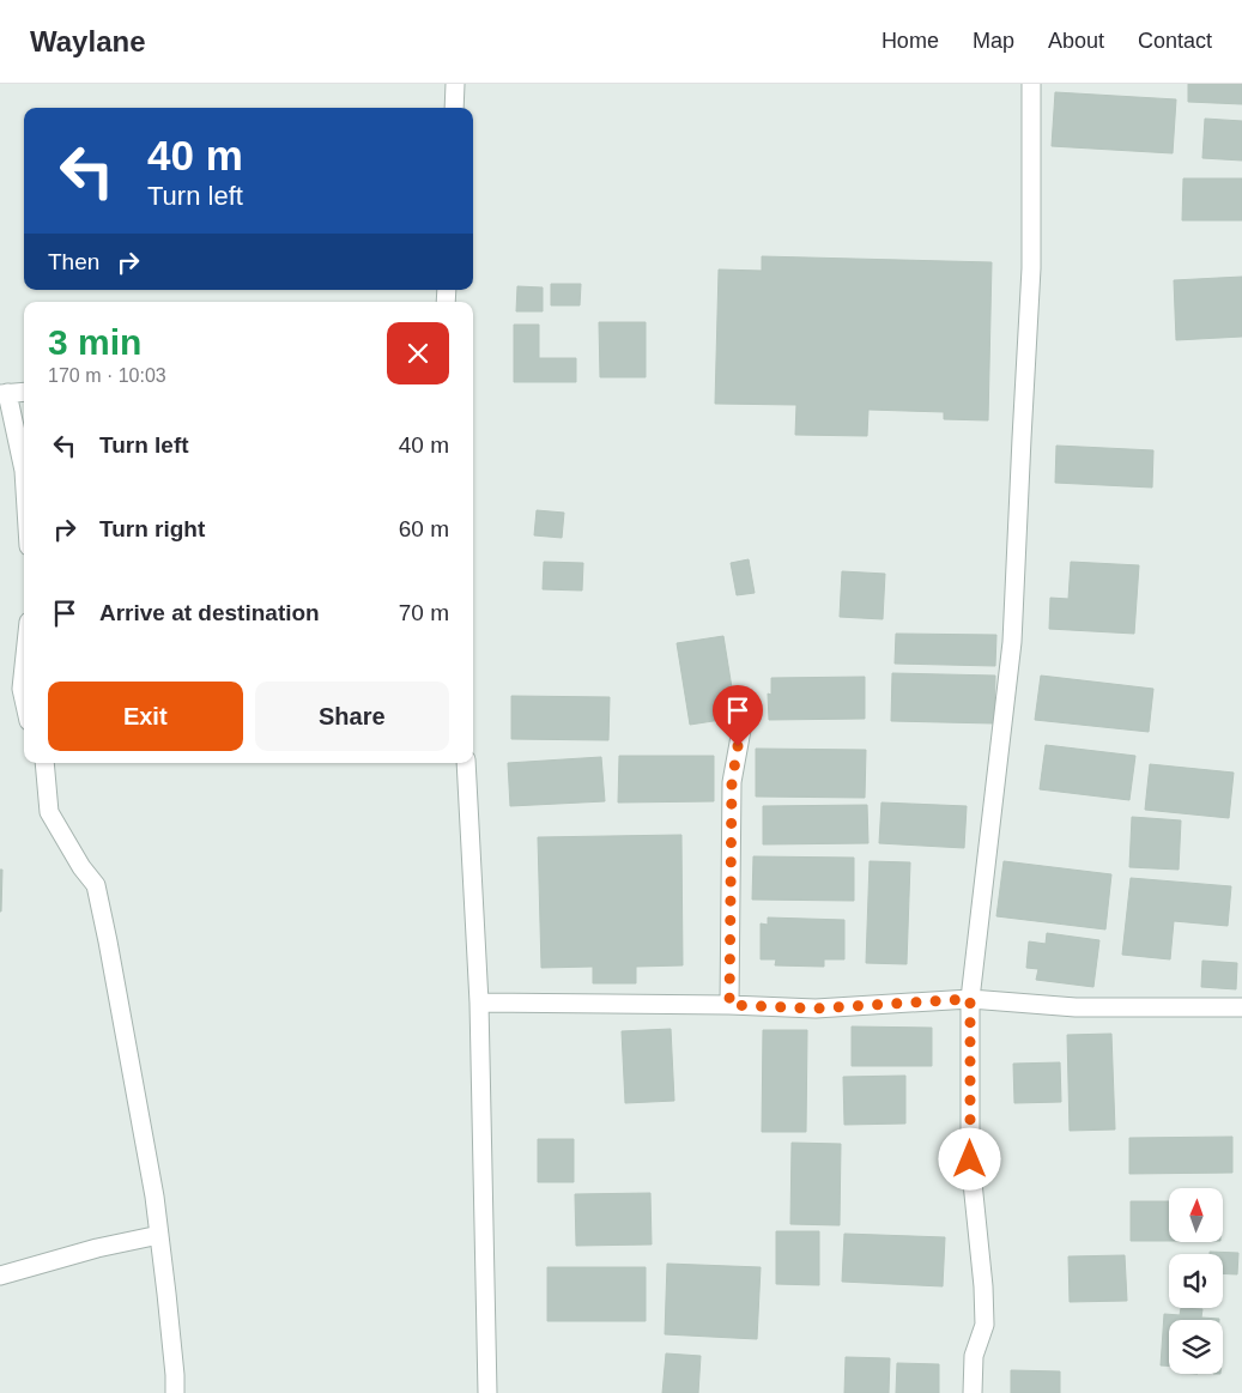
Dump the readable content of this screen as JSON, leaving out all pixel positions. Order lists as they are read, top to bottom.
{
  "north": "top",
  "page": {
    "header": "Waylane",
    "nav": [
      "Home",
      "Map",
      "About",
      "Contact"
    ],
    "turn": ["40 m", "Turn left"],
    "then": "Then",
    "heading": ["3 min", "170 m · 10:03"],
    "list": [
      {
        "name": "Turn left",
        "value": "40 m"
      },
      {
        "name": "Turn right",
        "value": "60 m"
      },
      {
        "name": "Arrive at destination",
        "value": "70 m"
      }
    ],
    "buttons": ["Exit", "Share"]
  }
}
